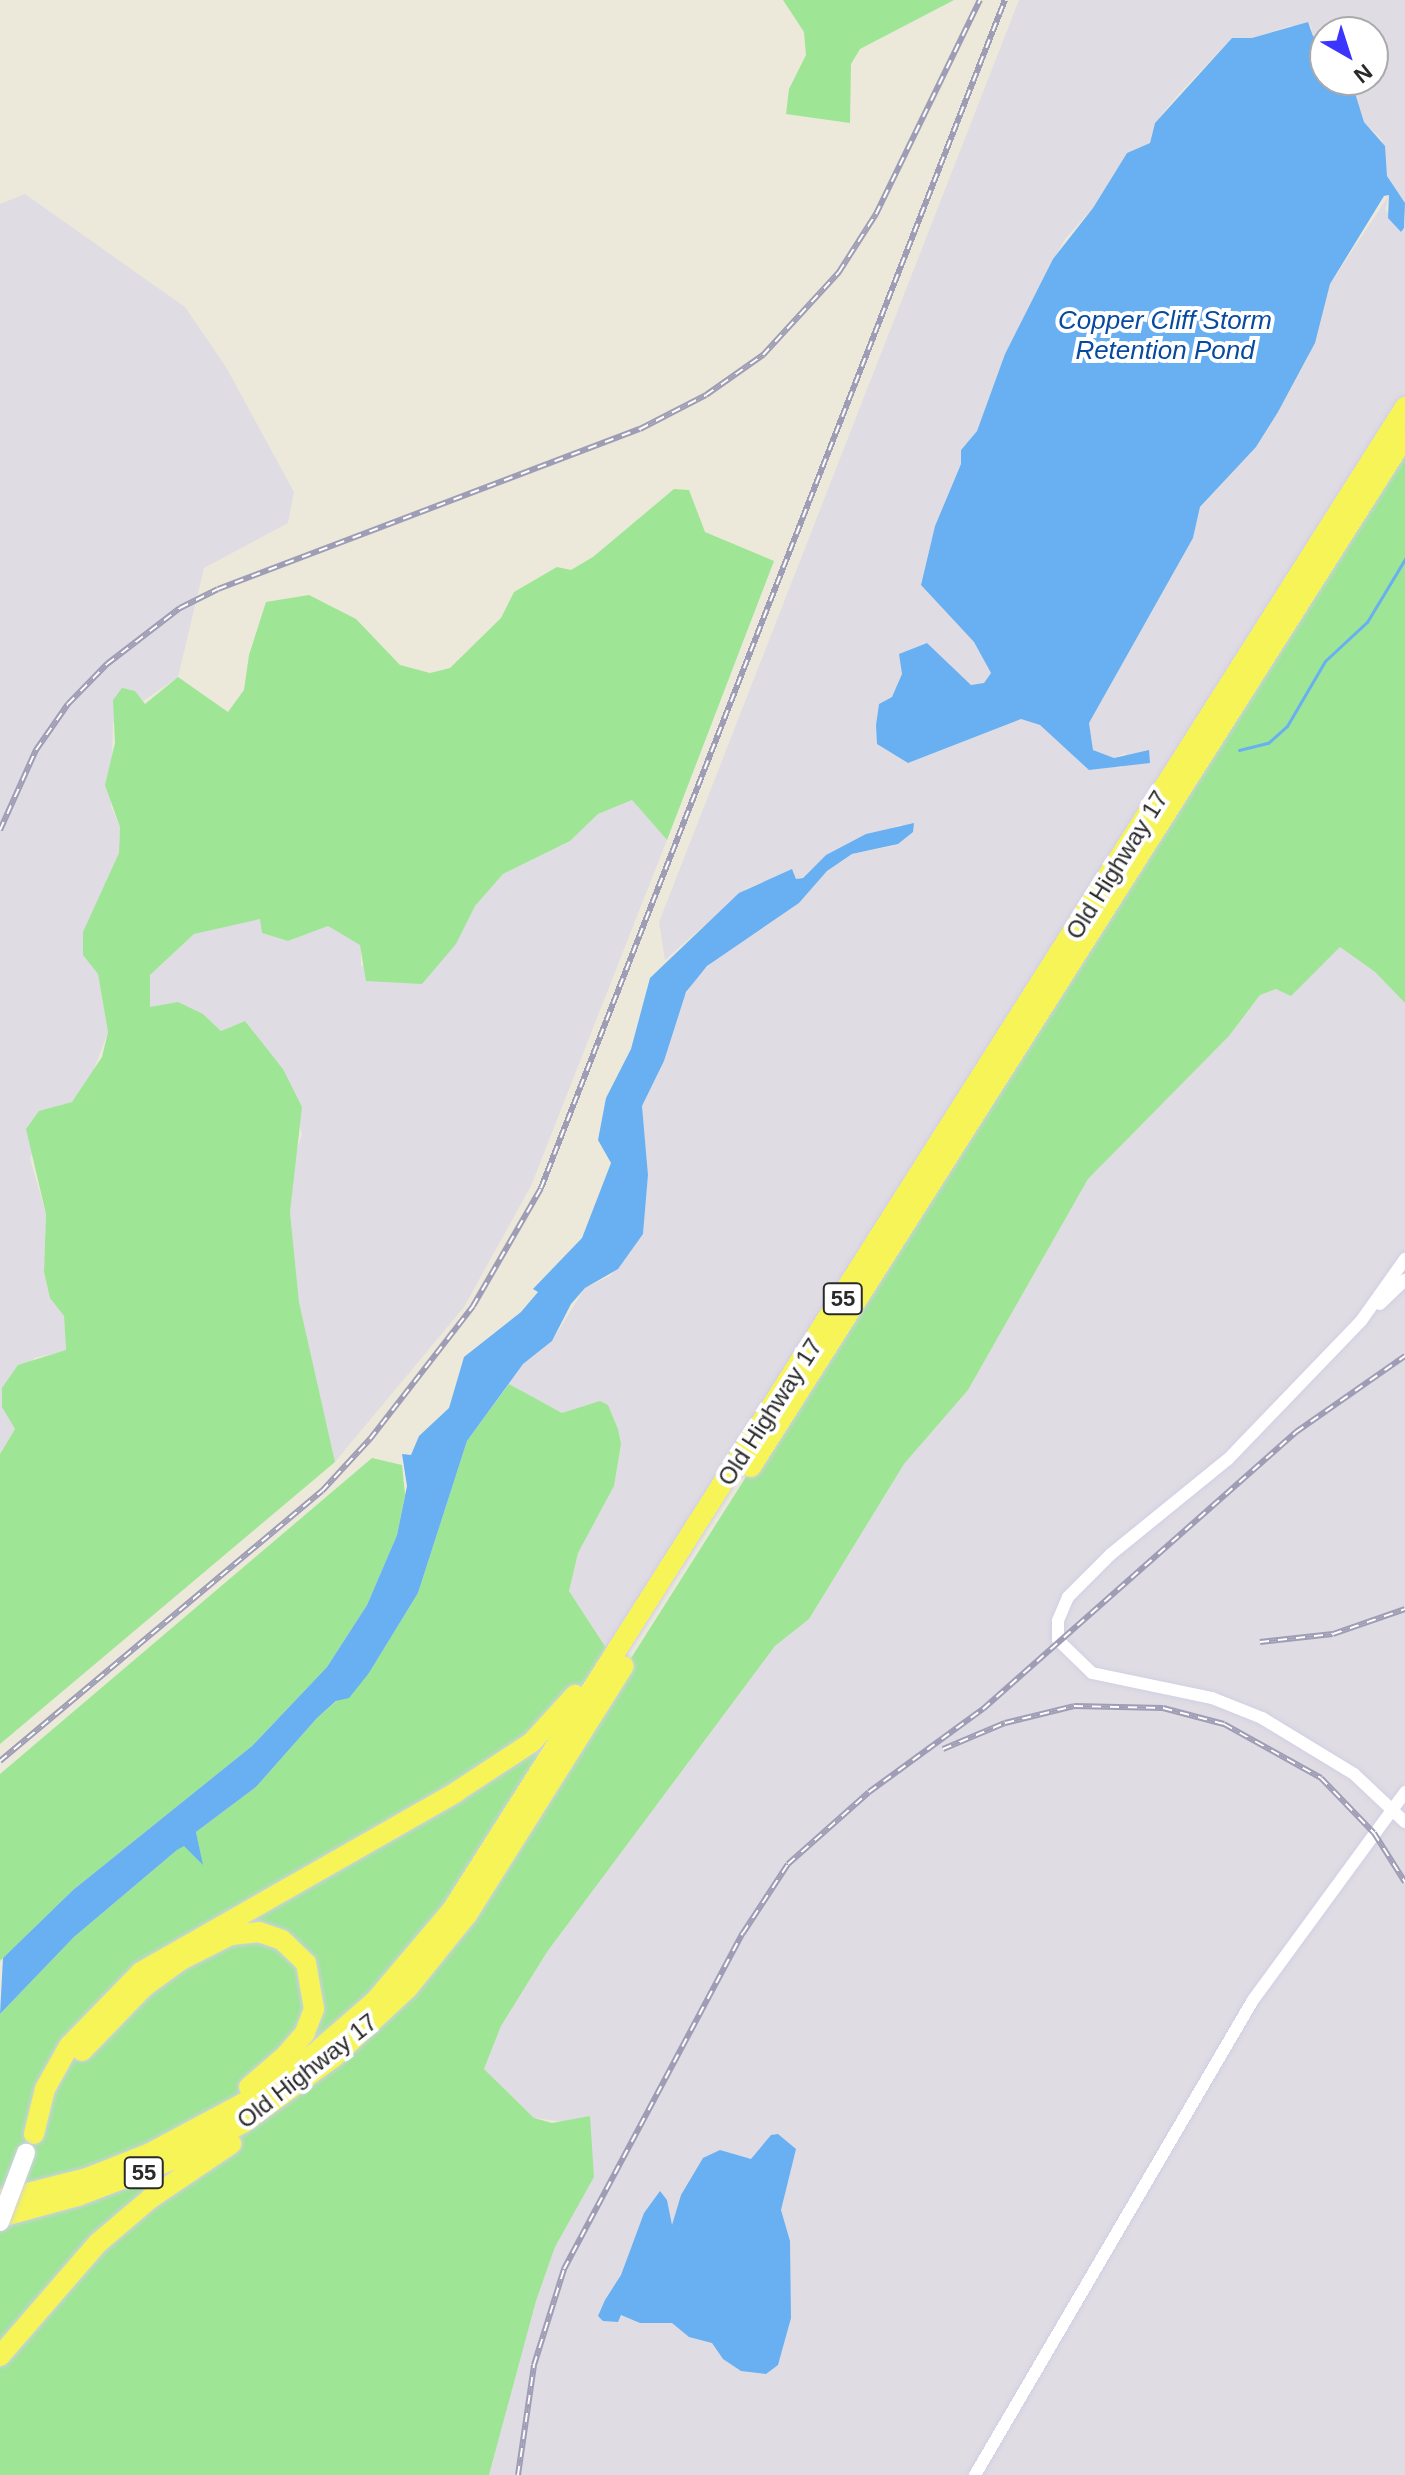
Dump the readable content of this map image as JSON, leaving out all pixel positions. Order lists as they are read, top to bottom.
{
  "streets": {
    "main road": ["Old Highway 17", "55"]
  },
  "water": ["Copper Cliff Storm Retention Pond"],
  "north": "bottom right"
}
